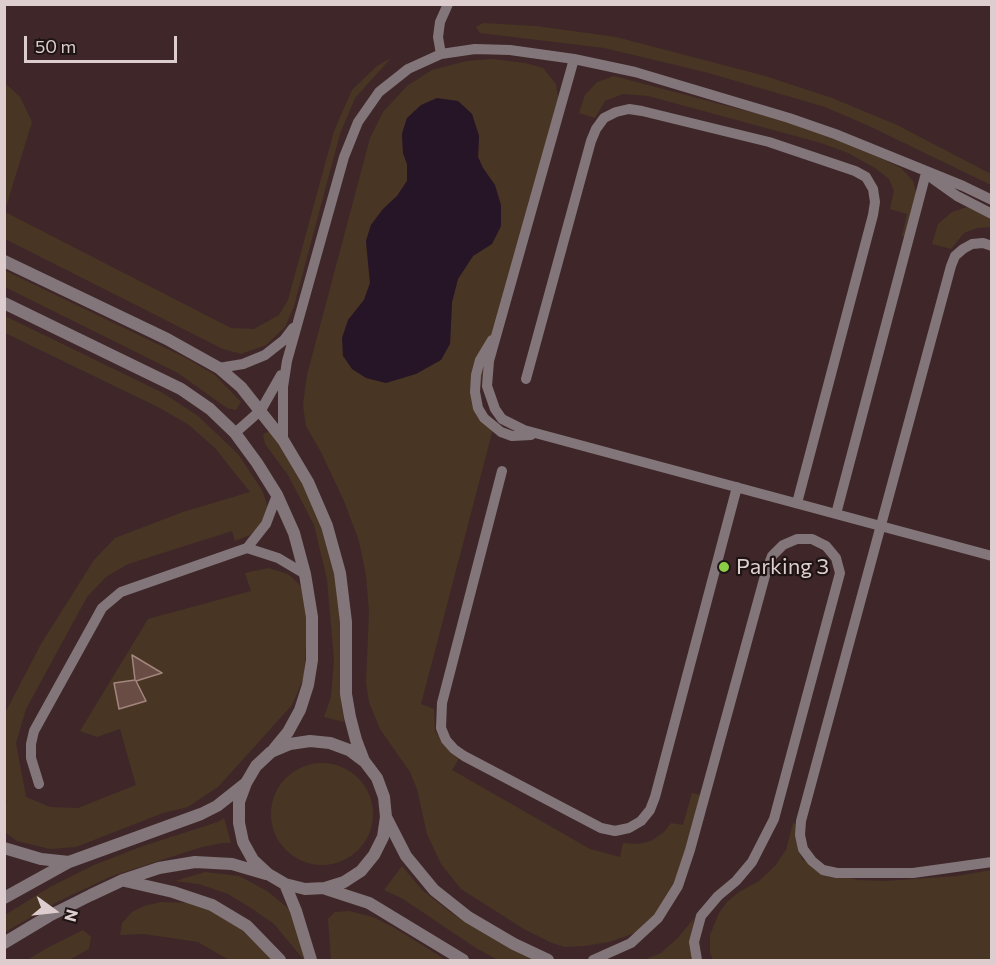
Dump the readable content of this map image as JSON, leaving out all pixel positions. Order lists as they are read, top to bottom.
{
  "places": ["Parking 3"],
  "scale_bar": "50 m",
  "north": "right"
}
